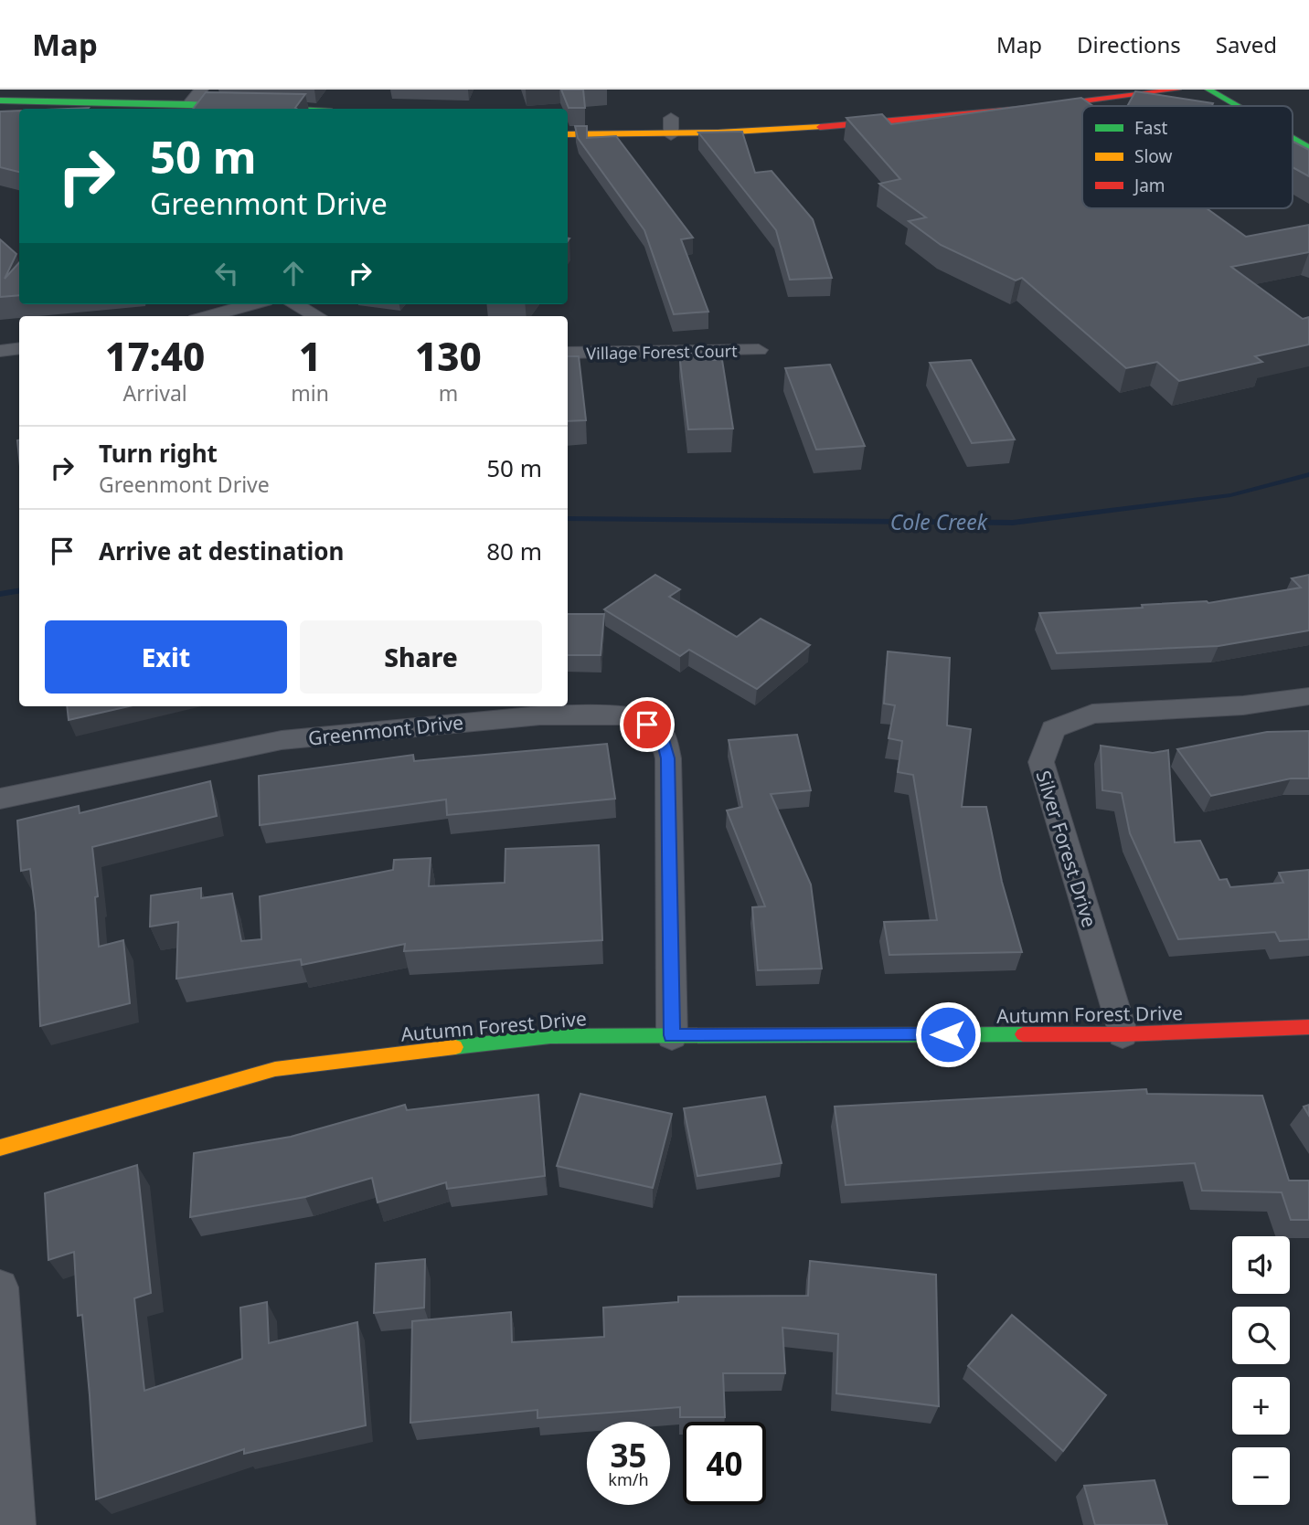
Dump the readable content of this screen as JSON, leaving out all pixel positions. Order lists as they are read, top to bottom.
{
  "streets": {
    "main road": ["Autumn Forest Drive"],
    "street": ["Village Forest Court", "Greenmont Drive", "Silver Forest Drive"]
  },
  "crossings": [
    ["Greenmont Drive", "Autumn Forest Drive"],
    ["Silver Forest Drive", "Autumn Forest Drive"]
  ],
  "water": ["Cole Creek"],
  "legend": ["Fast", "Slow", "Jam"],
  "page": {
    "header": "Map",
    "nav": ["Map", "Directions", "Saved"],
    "turn": ["50 m", "Greenmont Drive"],
    "eta": [
      "17:40",
      "Arrival",
      "1",
      "min",
      "130",
      "m"
    ],
    "list": [
      {
        "name": "Turn right",
        "note": "Greenmont Drive",
        "value": "50 m"
      },
      {
        "name": "Arrive at destination",
        "value": "80 m"
      }
    ],
    "buttons": ["Exit", "Share"],
    "map_buttons": ["+", "−"],
    "speed": "35 km/h",
    "limit": "40"
  }
}
